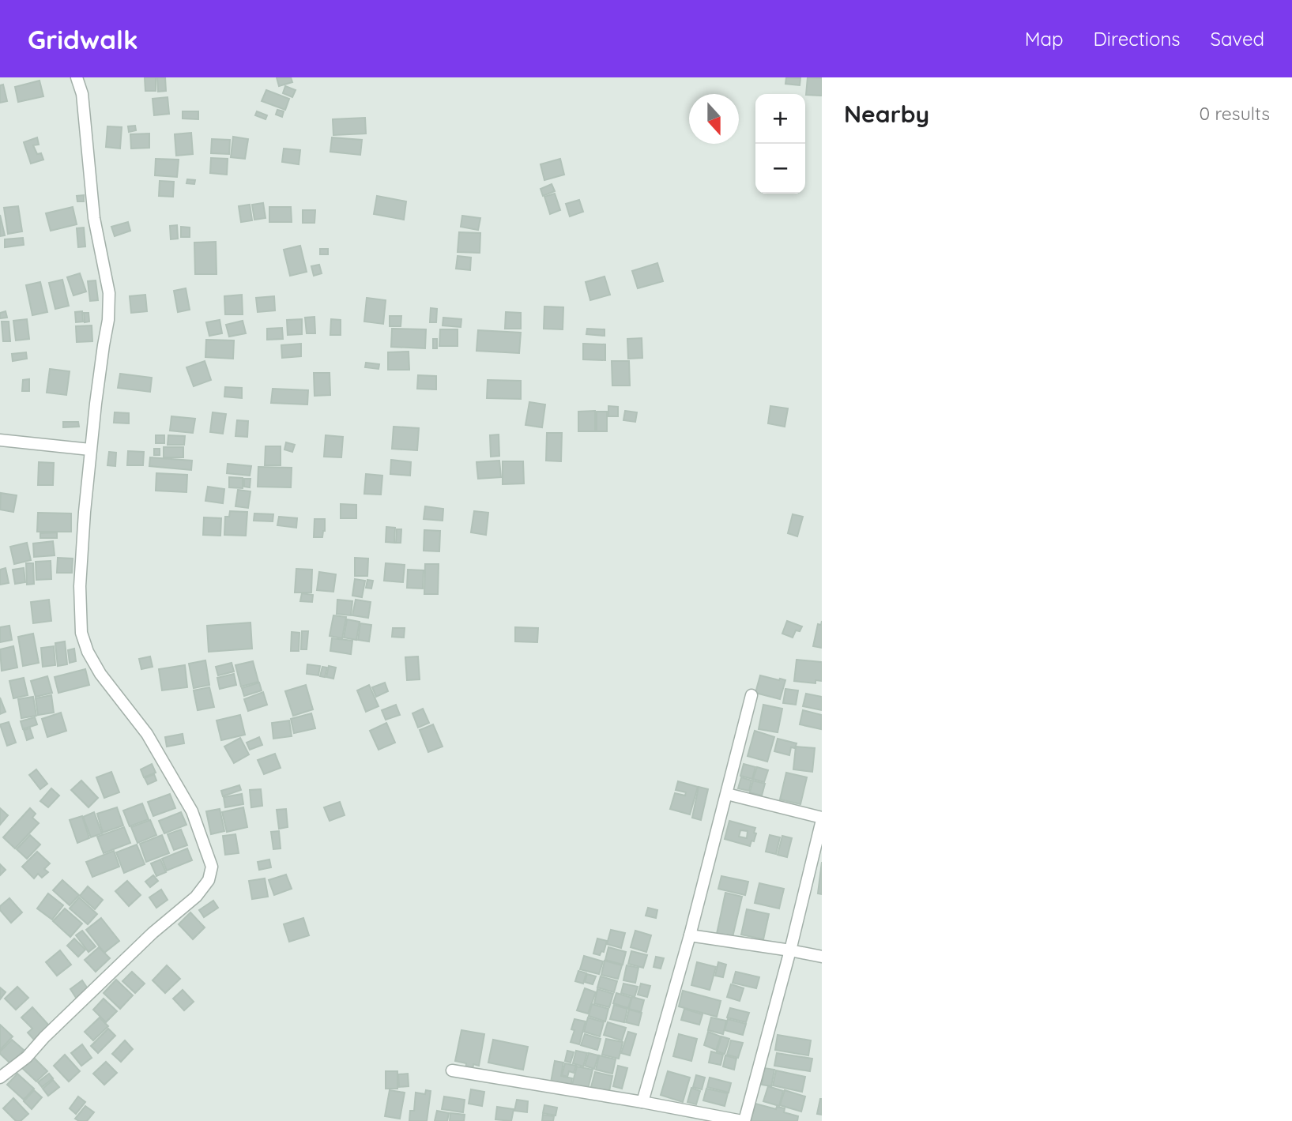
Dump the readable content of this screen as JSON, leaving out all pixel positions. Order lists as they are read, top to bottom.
{
  "north": "bottom",
  "page": {
    "header": "Gridwalk",
    "nav": ["Map", "Directions", "Saved"],
    "heading": ["Nearby", "0 results"],
    "map_buttons": ["+", "−"]
  }
}
